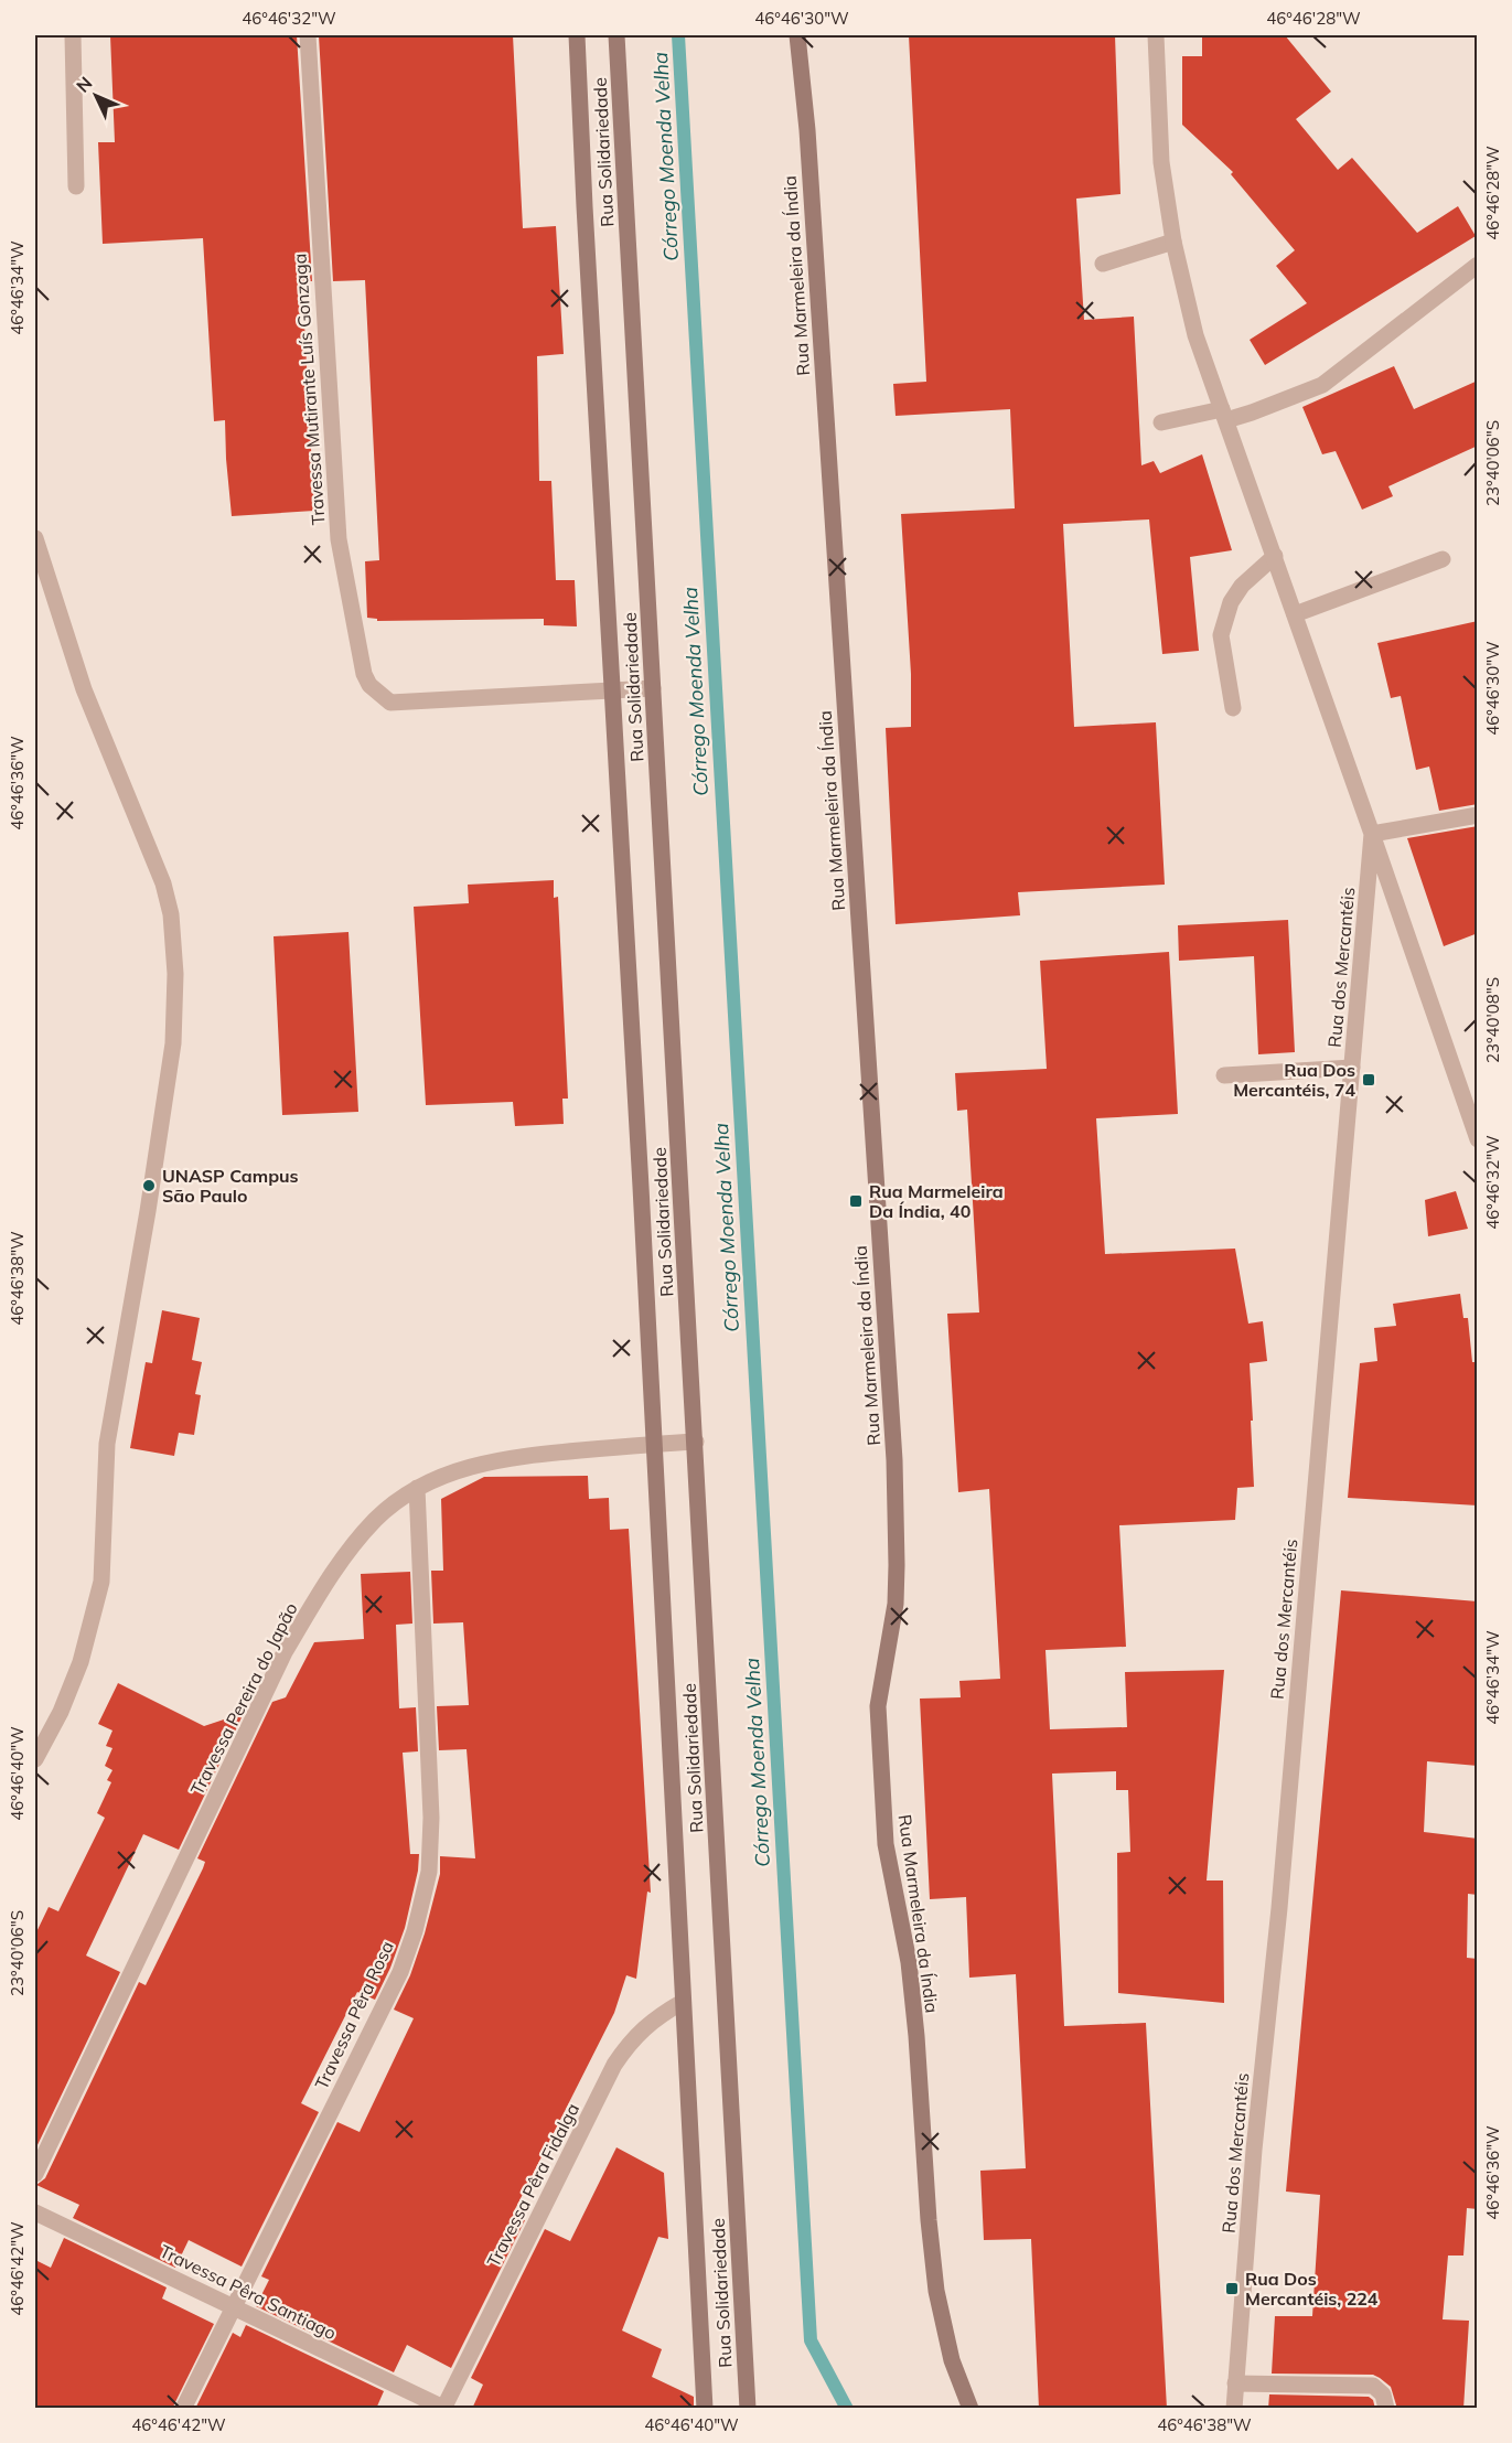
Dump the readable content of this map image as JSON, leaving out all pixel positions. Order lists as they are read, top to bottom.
{
  "streets": {
    "main road": ["Rua Solidariedade", "Rua Marmeleira da Índia"],
    "street": [
      "Travessa Mutirante Luís Gonzaga",
      "Rua dos Mercantéis",
      "Travessa Pereira do Japão",
      "Travessa Pêra Rosa",
      "Travessa Pêra Fidalga",
      "Travessa Pêra Santiago"
    ]
  },
  "crossings": [
    ["Rua Solidariedade", "Travessa Mutirante Luís Gonzaga"],
    ["Rua Solidariedade", "Travessa Pereira do Japão"],
    ["Rua Solidariedade", "Travessa Pêra Fidalga"],
    ["Travessa Pereira do Japão", "Travessa Pêra Rosa"],
    ["Travessa Pêra Rosa", "Travessa Pêra Santiago"],
    ["Travessa Pêra Fidalga", "Travessa Pêra Santiago"]
  ],
  "water": ["Córrego Moenda Velha"],
  "places": {
    "transit": ["Rua Dos Mercantéis, 74", "Rua Marmeleira Da Índia, 40", "Rua Dos Mercantéis, 224"],
    "other": ["UNASP Campus São Paulo"]
  },
  "north": "top left",
  "coordinates": [
    "46°46'32\"W",
    "46°46'30\"W",
    "46°46'28\"W",
    "46°46'34\"W",
    "23°40'06\"S",
    "46°46'36\"W",
    "23°40'08\"S",
    "46°46'38\"W",
    "46°46'40\"W",
    "46°46'42\"W"
  ]
}
